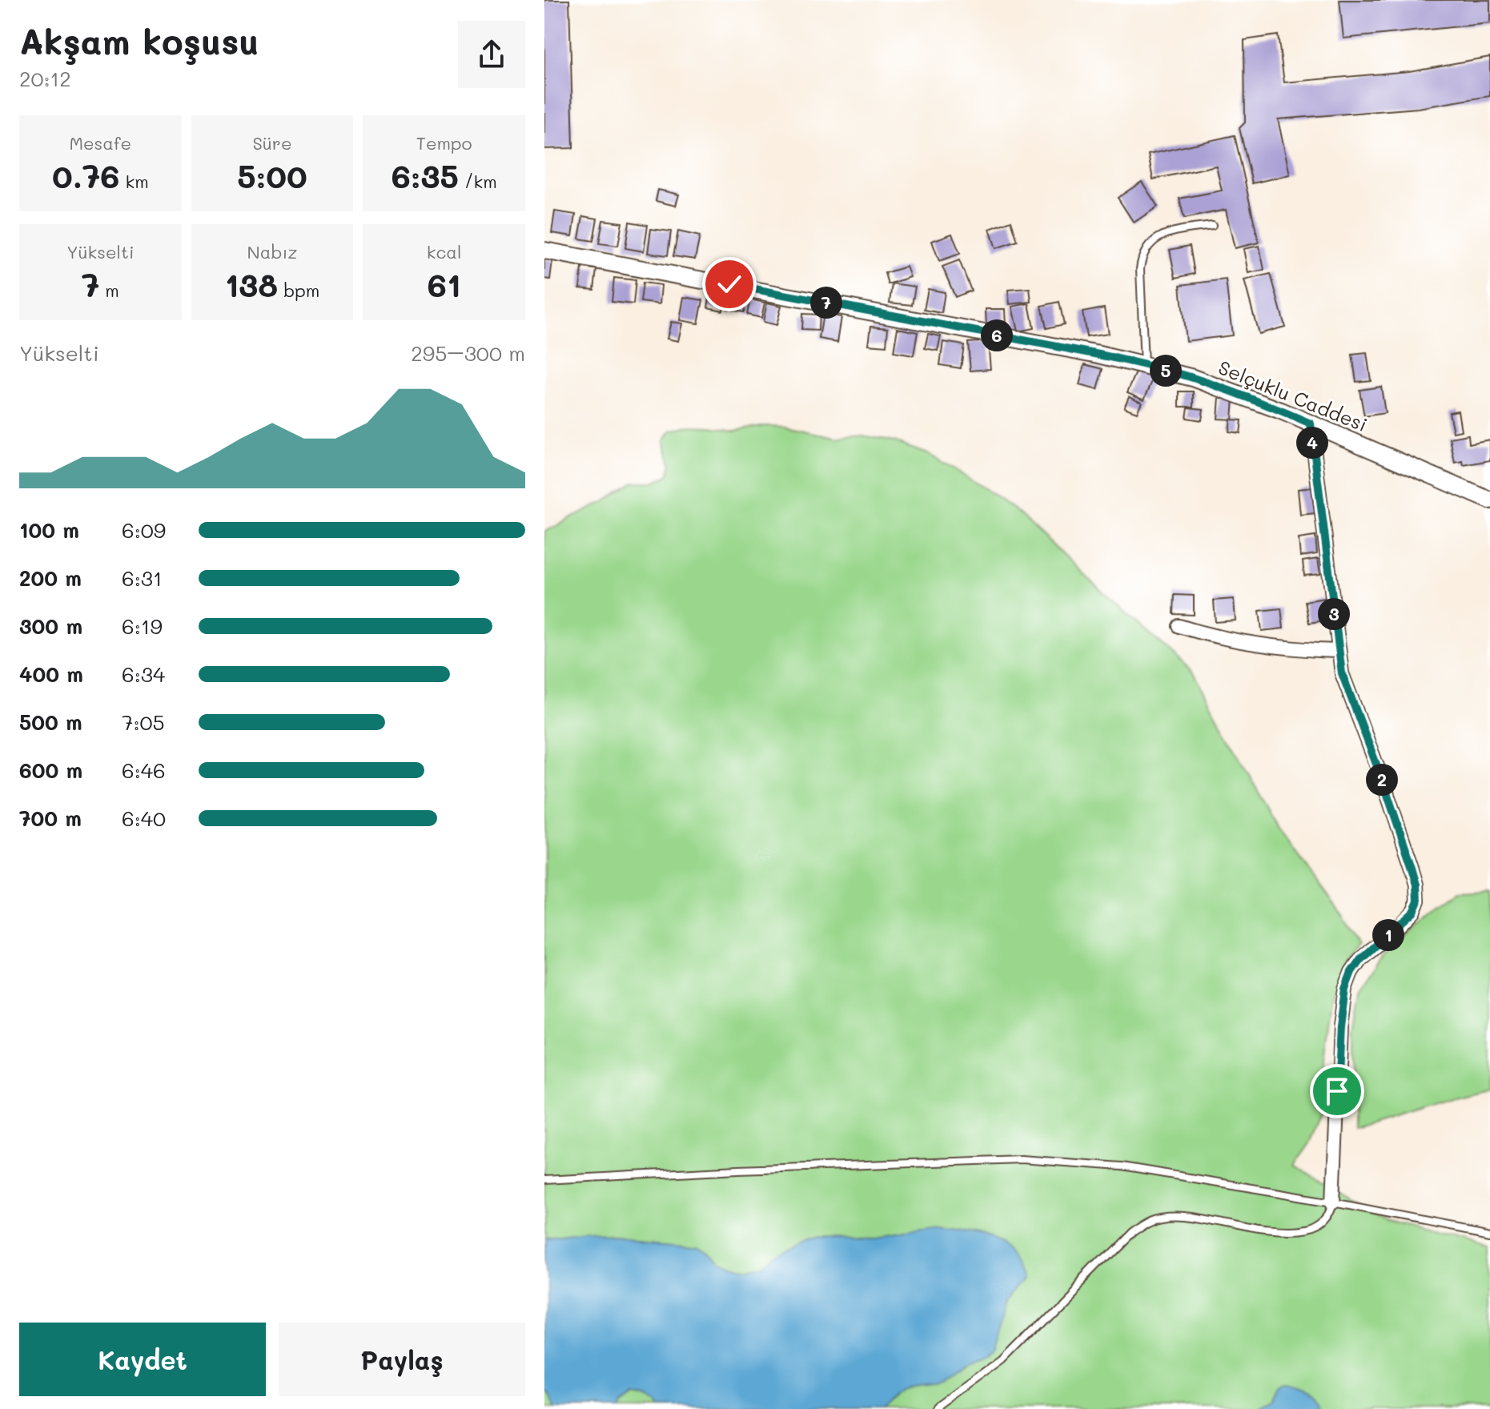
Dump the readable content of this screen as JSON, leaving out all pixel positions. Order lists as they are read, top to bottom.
{
  "streets": {
    "street": ["Selçuklu Caddesi"]
  },
  "page": {
    "heading": ["Akşam koşusu", "20:12"],
    "stats": [
      ["Mesafe", "0.76 km"],
      ["Süre", "5:00"],
      ["Tempo", "6:35 /km"],
      ["Yükselti", "7 m"],
      ["Nabız", "138 bpm"],
      ["kcal", "61"]
    ],
    "pins": [
      "7",
      "6",
      "5",
      "4",
      "3",
      "2",
      "1"
    ],
    "chart": ["Yükselti", "295–300 m"],
    "list": [
      {
        "name": "100 m",
        "note": "6:09"
      },
      {
        "name": "200 m",
        "note": "6:31"
      },
      {
        "name": "300 m",
        "note": "6:19"
      },
      {
        "name": "400 m",
        "note": "6:34"
      },
      {
        "name": "500 m",
        "note": "7:05"
      },
      {
        "name": "600 m",
        "note": "6:46"
      },
      {
        "name": "700 m",
        "note": "6:40"
      }
    ],
    "buttons": ["Kaydet", "Paylaş"]
  }
}
